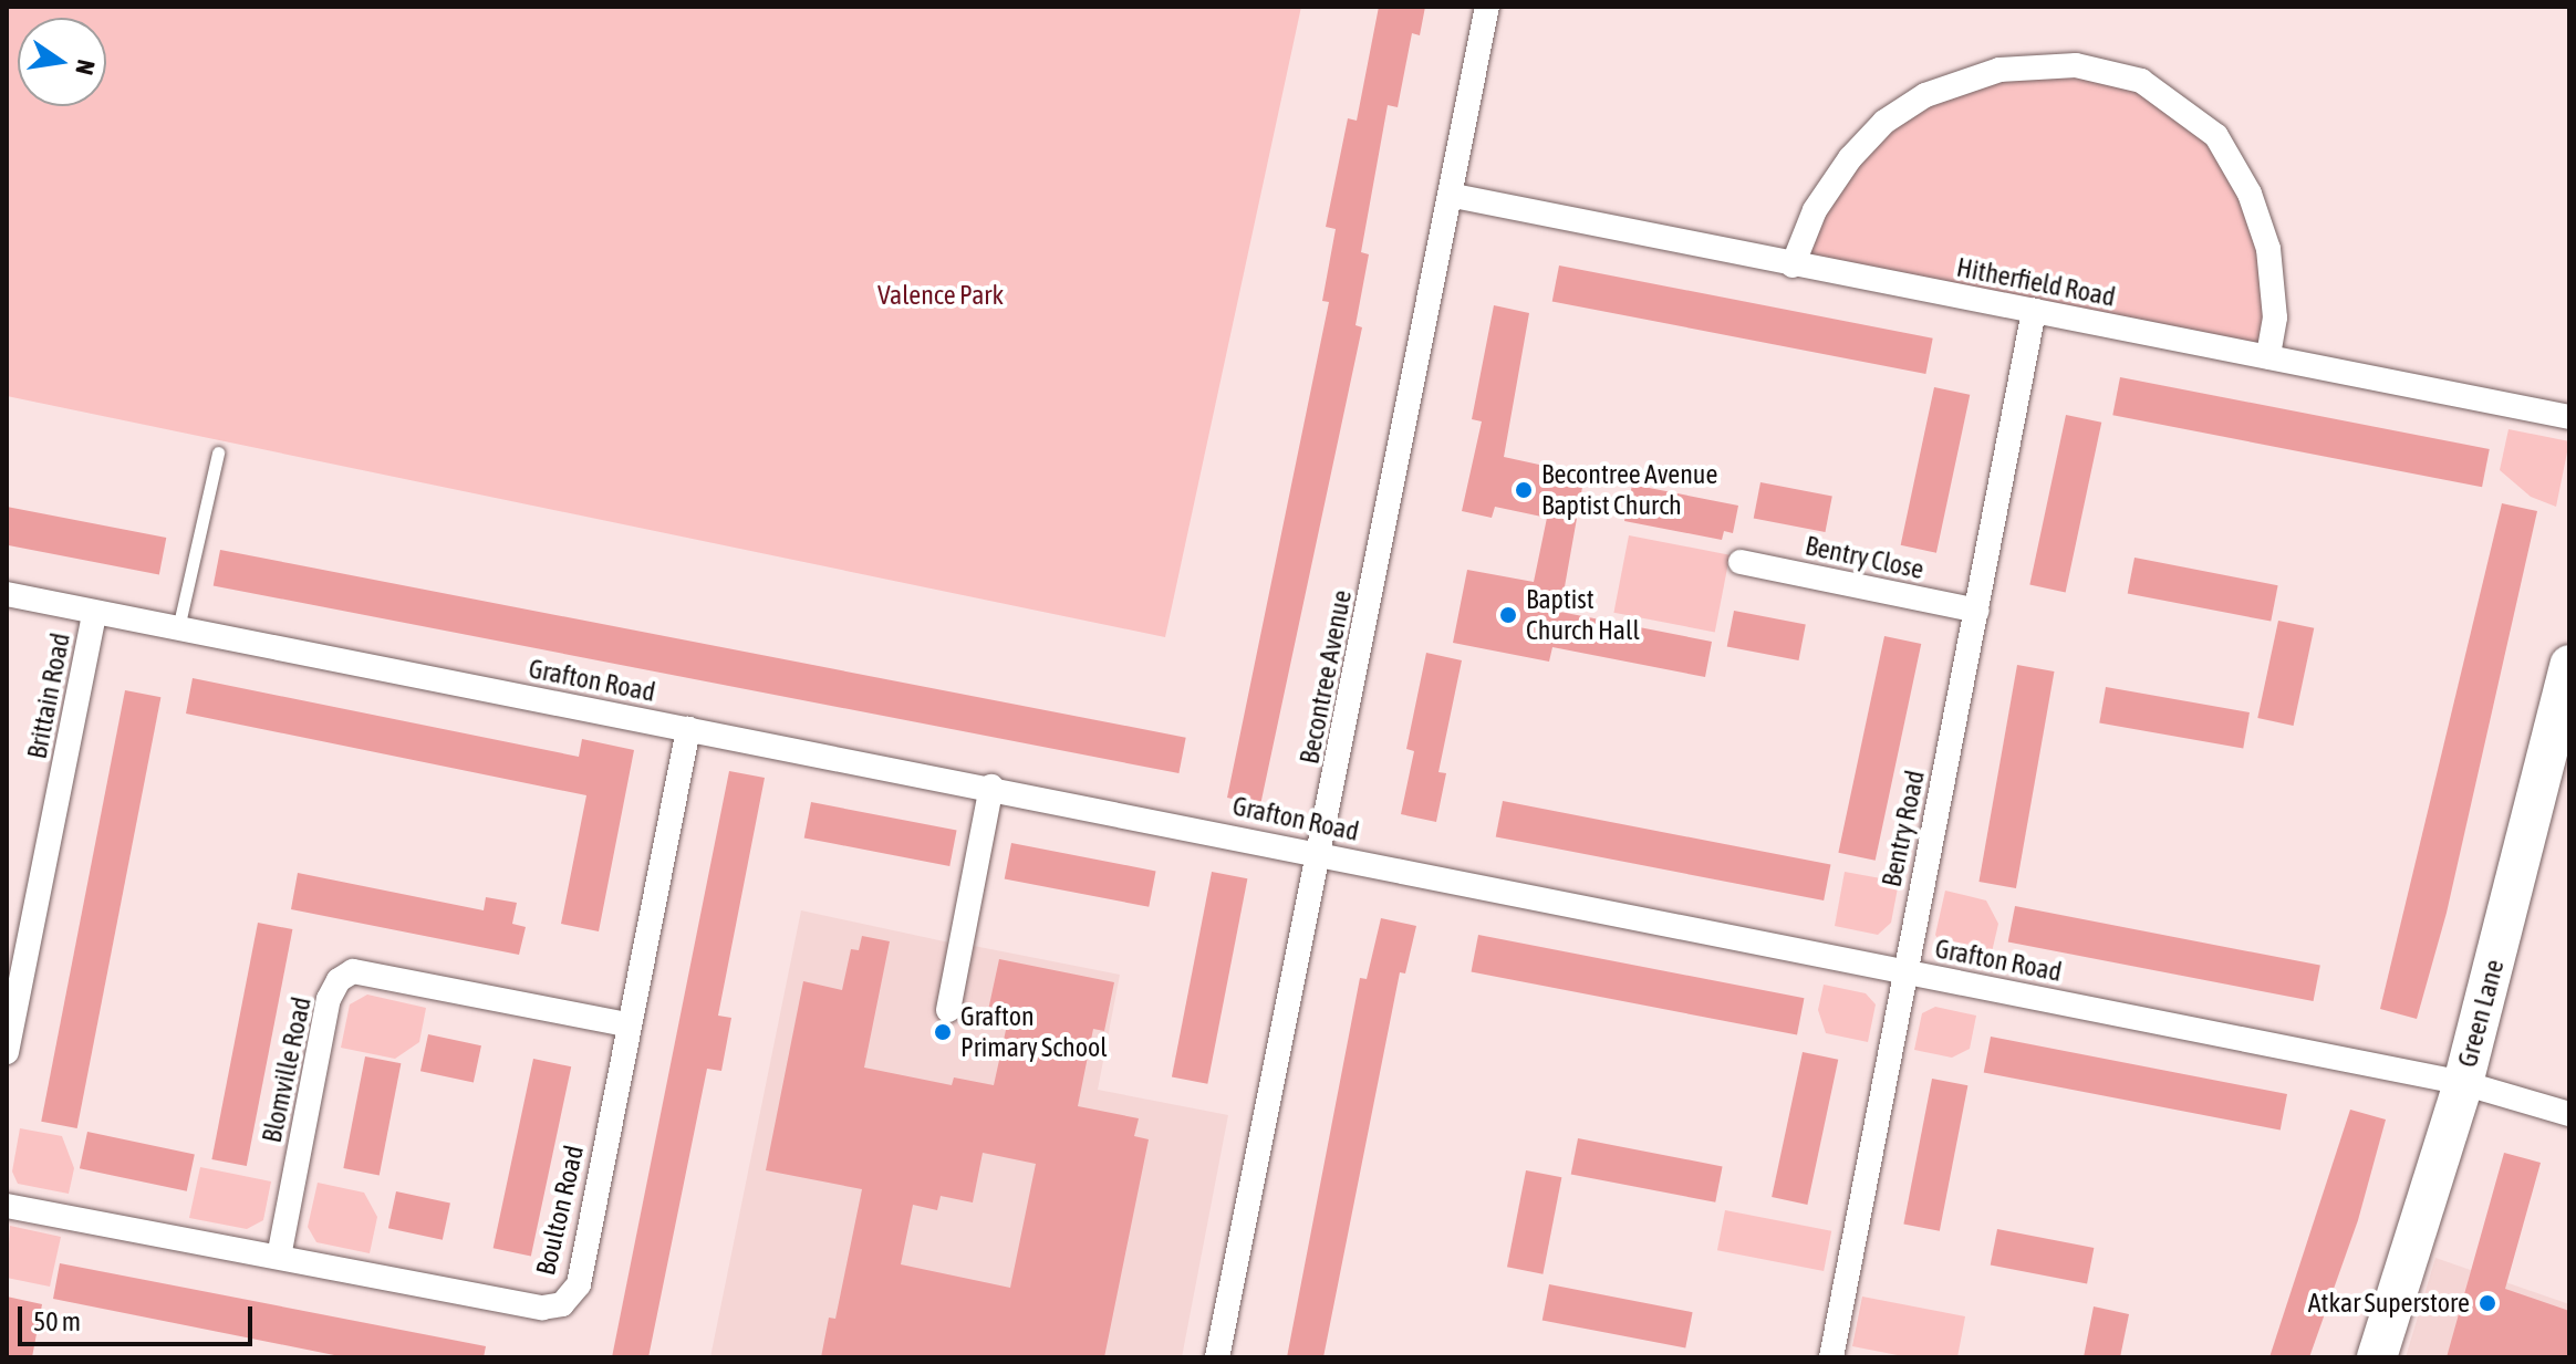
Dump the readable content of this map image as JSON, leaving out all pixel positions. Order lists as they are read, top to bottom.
{
  "streets": {
    "main road": ["Green Lane"],
    "street": [
      "Hitherfield Road",
      "Bentry Close",
      "Becontree Avenue",
      "Grafton Road",
      "Brittain Road",
      "Bentry Road",
      "Blomville Road",
      "Boulton Road"
    ]
  },
  "crossings": [
    ["Hitherfield Road", "Becontree Avenue"],
    ["Hitherfield Road", "Bentry Road"],
    ["Bentry Close", "Bentry Road"],
    ["Becontree Avenue", "Grafton Road"],
    ["Grafton Road", "Brittain Road"],
    ["Grafton Road", "Bentry Road"],
    ["Grafton Road", "Green Lane"],
    ["Grafton Road", "Boulton Road"],
    ["Blomville Road", "Boulton Road"]
  ],
  "parks": ["Valence Park"],
  "places": [
    "Becontree Avenue Baptist Church",
    "Baptist Church Hall",
    "Grafton Primary School",
    "Atkar Superstore"
  ],
  "scale_bar": "50 m",
  "north": "right"
}
